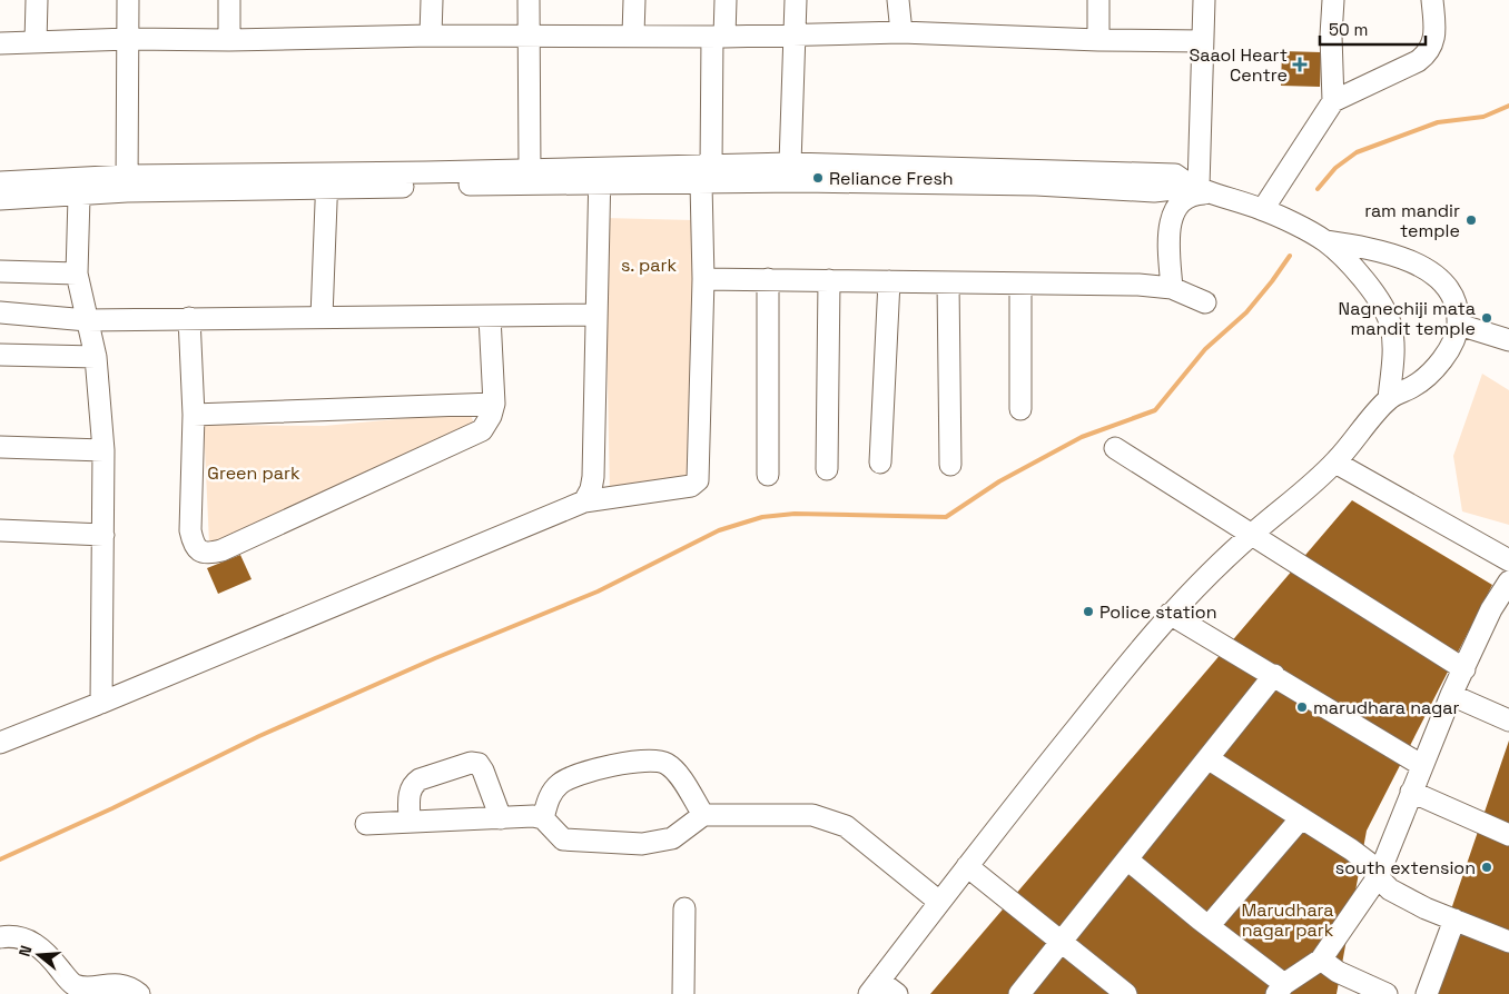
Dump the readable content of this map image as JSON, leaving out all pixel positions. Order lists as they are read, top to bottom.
{
  "parks": ["s. park", "Green park", "Marudhara nagar park"],
  "places": {
    "health": ["Saaol Heart Centre"],
    "other": [
      "Reliance Fresh",
      "ram mandir temple",
      "Nagnechiji mata mandit temple",
      "Police station",
      "marudhara nagar",
      "south extension"
    ]
  },
  "scale_bar": "50 m",
  "north": "left"
}
